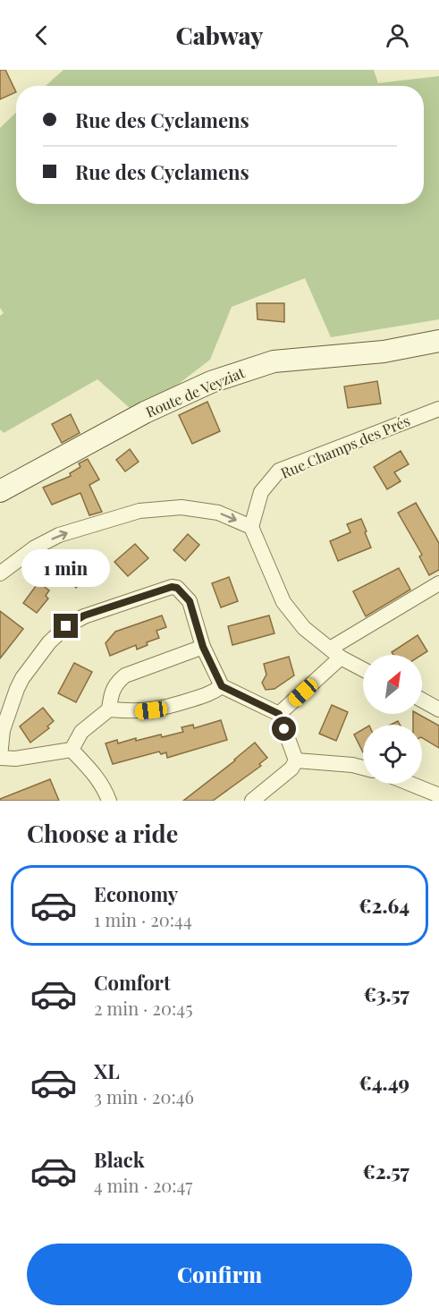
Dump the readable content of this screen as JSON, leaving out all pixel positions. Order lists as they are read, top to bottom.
{
  "streets": {
    "street": ["Route de Veyziat", "Rue Champs des Prés"]
  },
  "north": "top right",
  "page": {
    "header": "Cabway",
    "banner": ["Rue des Cyclamens", "Rue des Cyclamens"],
    "bubble": "1 min",
    "heading": "Choose a ride",
    "list": [
      {
        "name": "Economy",
        "note": "1 min · 20:44",
        "value": "€2.64"
      },
      {
        "name": "Comfort",
        "note": "2 min · 20:45",
        "value": "€3.57"
      },
      {
        "name": "XL",
        "note": "3 min · 20:46",
        "value": "€4.49"
      },
      {
        "name": "Black",
        "note": "4 min · 20:47",
        "value": "€2.57"
      }
    ],
    "buttons": "Confirm"
  }
}
